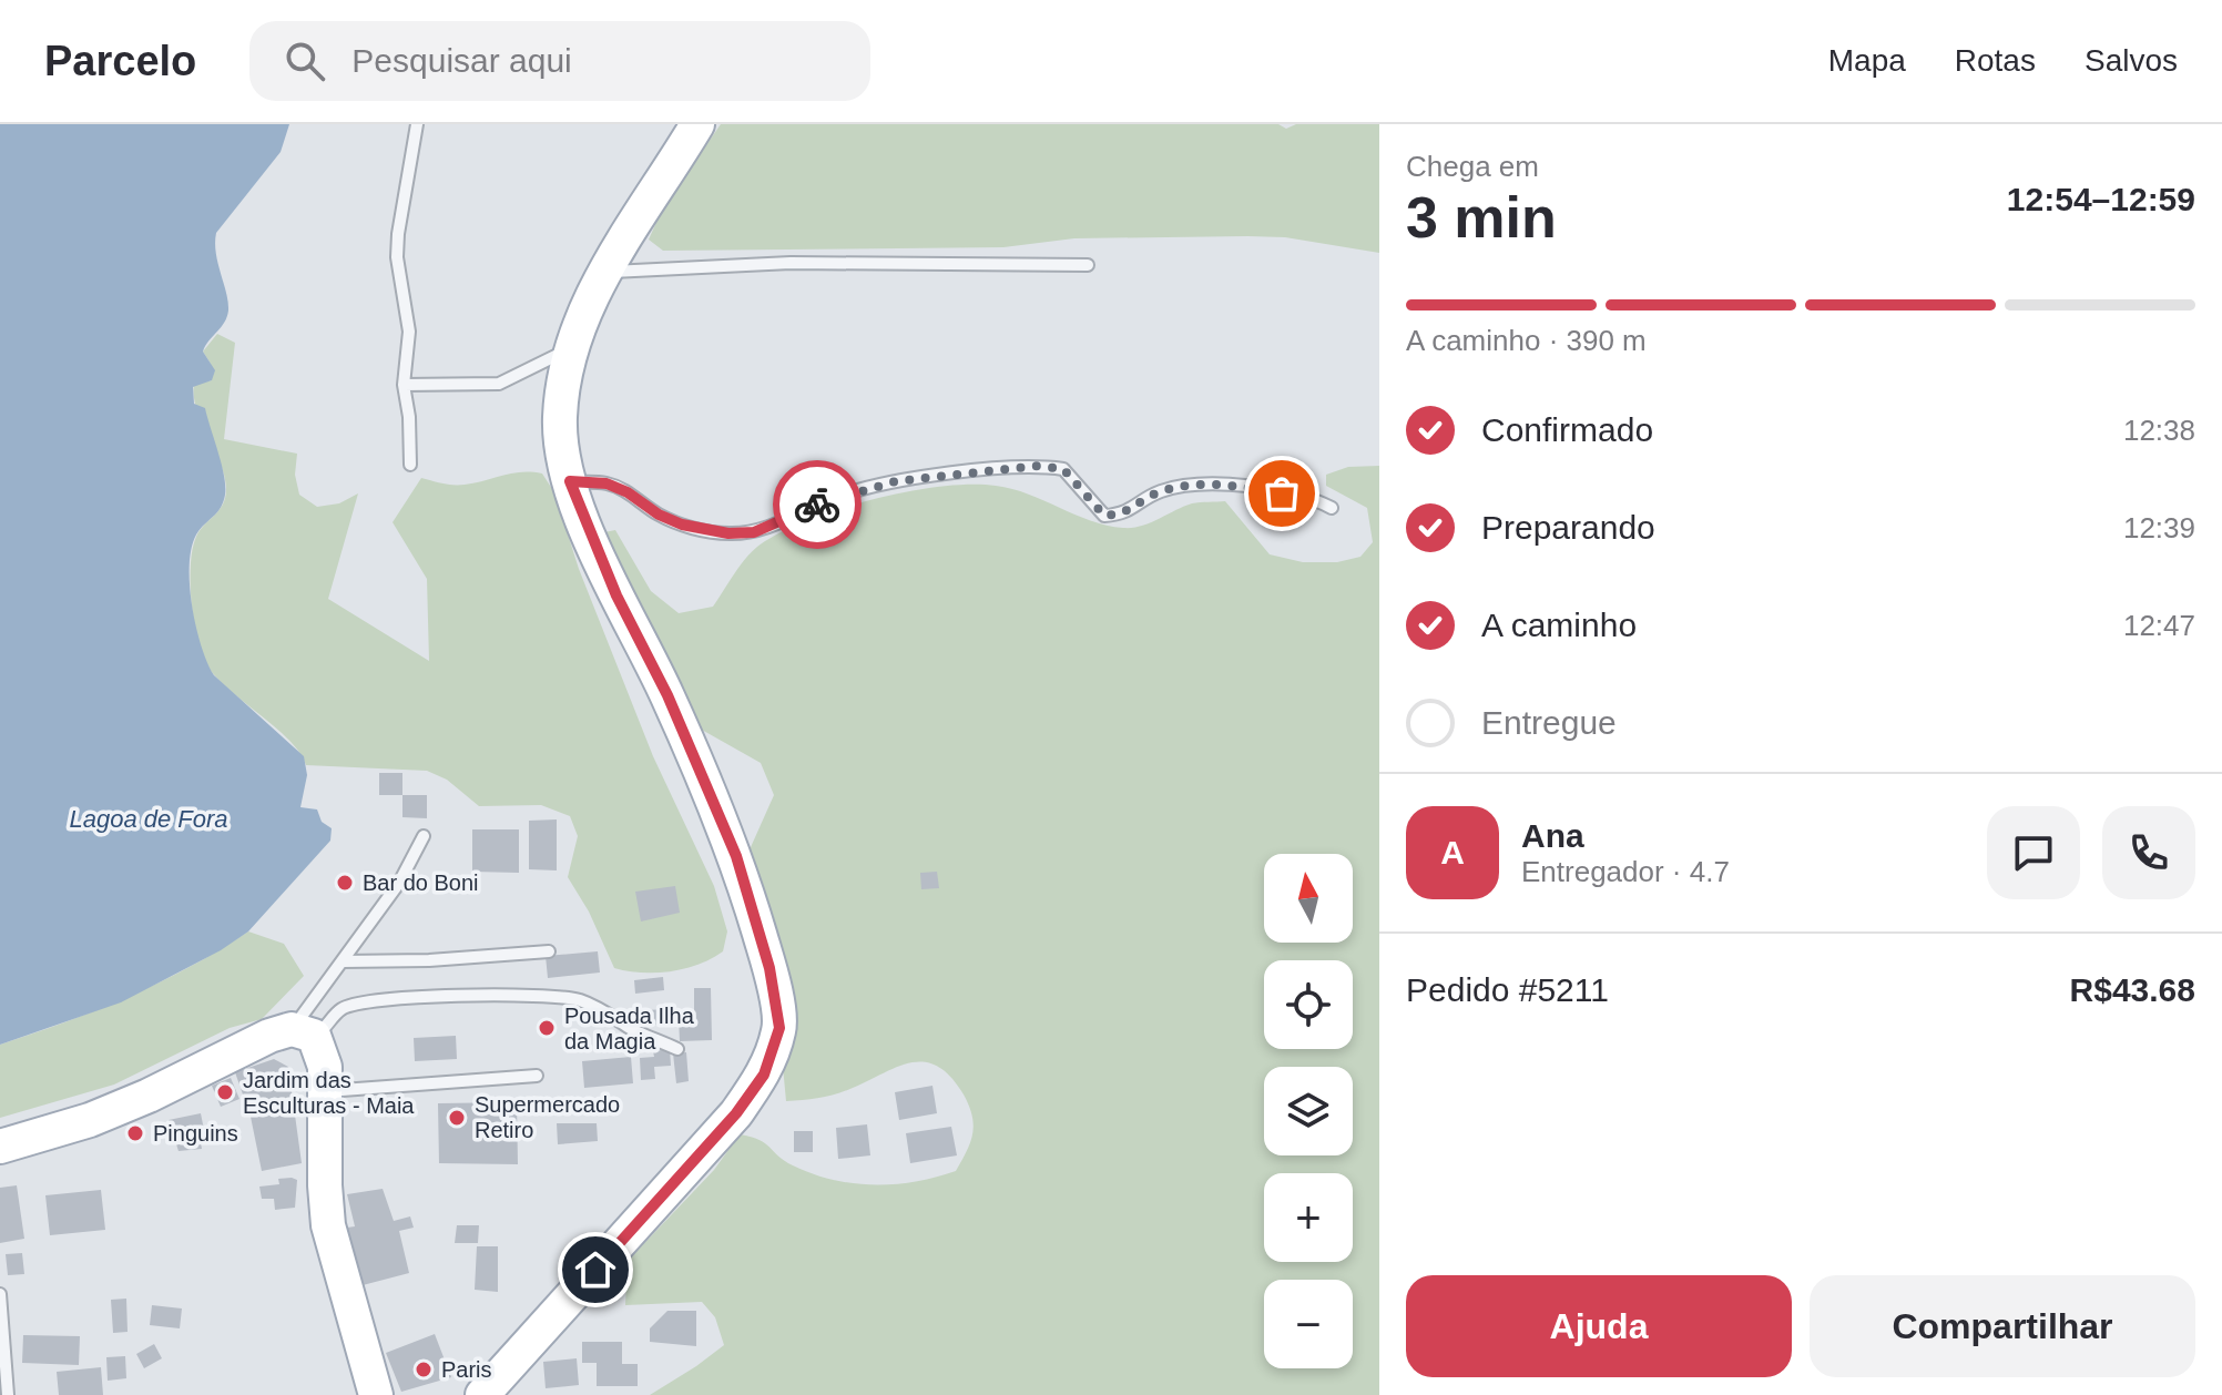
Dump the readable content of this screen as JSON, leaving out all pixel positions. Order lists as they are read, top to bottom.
{
  "water": ["Lagoa de Fora"],
  "places": [
    "Bar do Boni",
    "Pousada Ilha da Magia",
    "Jardim das Esculturas - Maia",
    "Supermercado Retiro",
    "Pinguins",
    "Paris"
  ],
  "north": "top",
  "page": {
    "header": "Parcelo",
    "search": "Pesquisar aqui",
    "nav": ["Mapa", "Rotas", "Salvos"],
    "heading": ["3 min", "Chega em", "12:54–12:59"],
    "panel": [
      "Ana",
      "Entregador · 4.7",
      "Pedido #5211",
      "R$43.68"
    ],
    "bar": "A caminho · 390 m",
    "list": [
      ["Confirmado", "12:38"],
      ["Preparando", "12:39"],
      ["A caminho", "12:47"],
      "Entregue"
    ],
    "round": "A",
    "map_buttons": ["+", "−"],
    "buttons": ["Ajuda", "Compartilhar"]
  }
}
